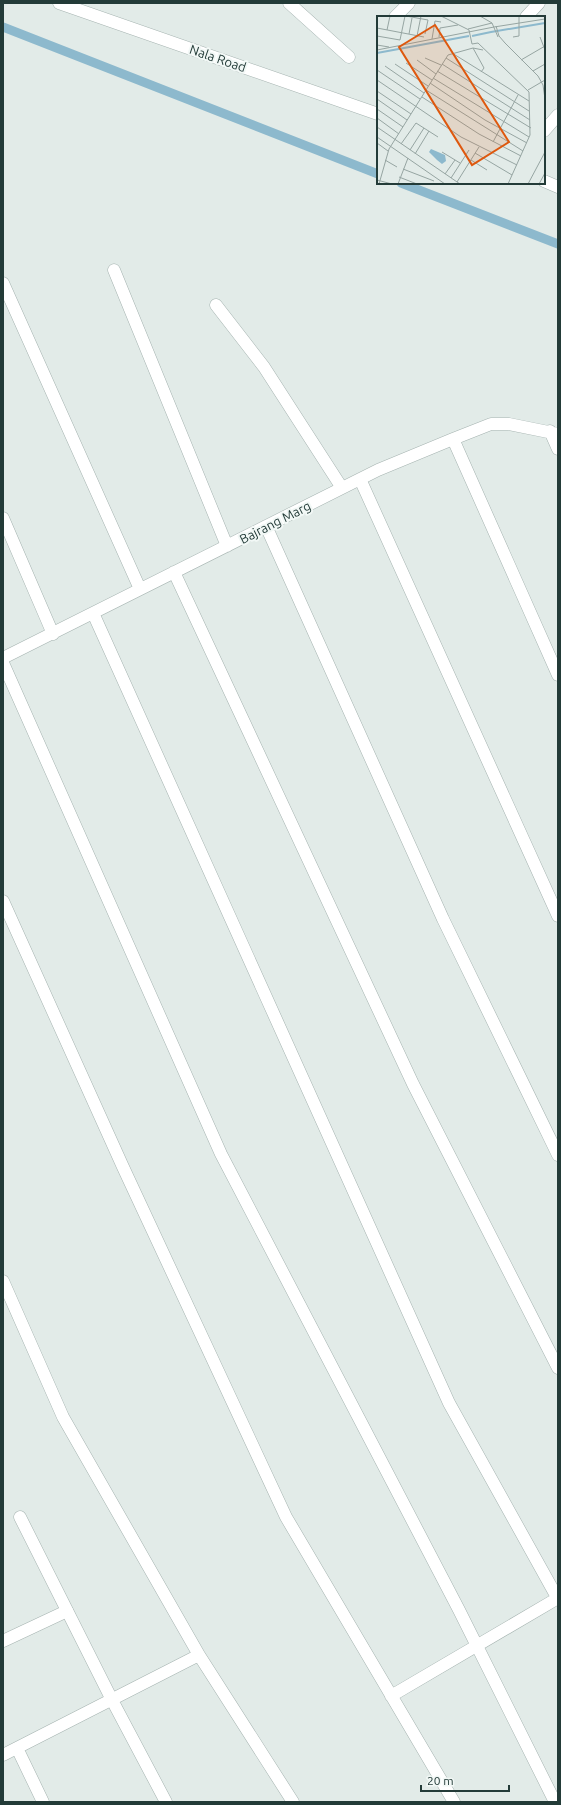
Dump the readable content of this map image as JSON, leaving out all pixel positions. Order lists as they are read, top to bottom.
{
  "streets": {
    "street": ["Nala Road", "Bajrang Marg"]
  },
  "scale_bar": "20 m"
}
